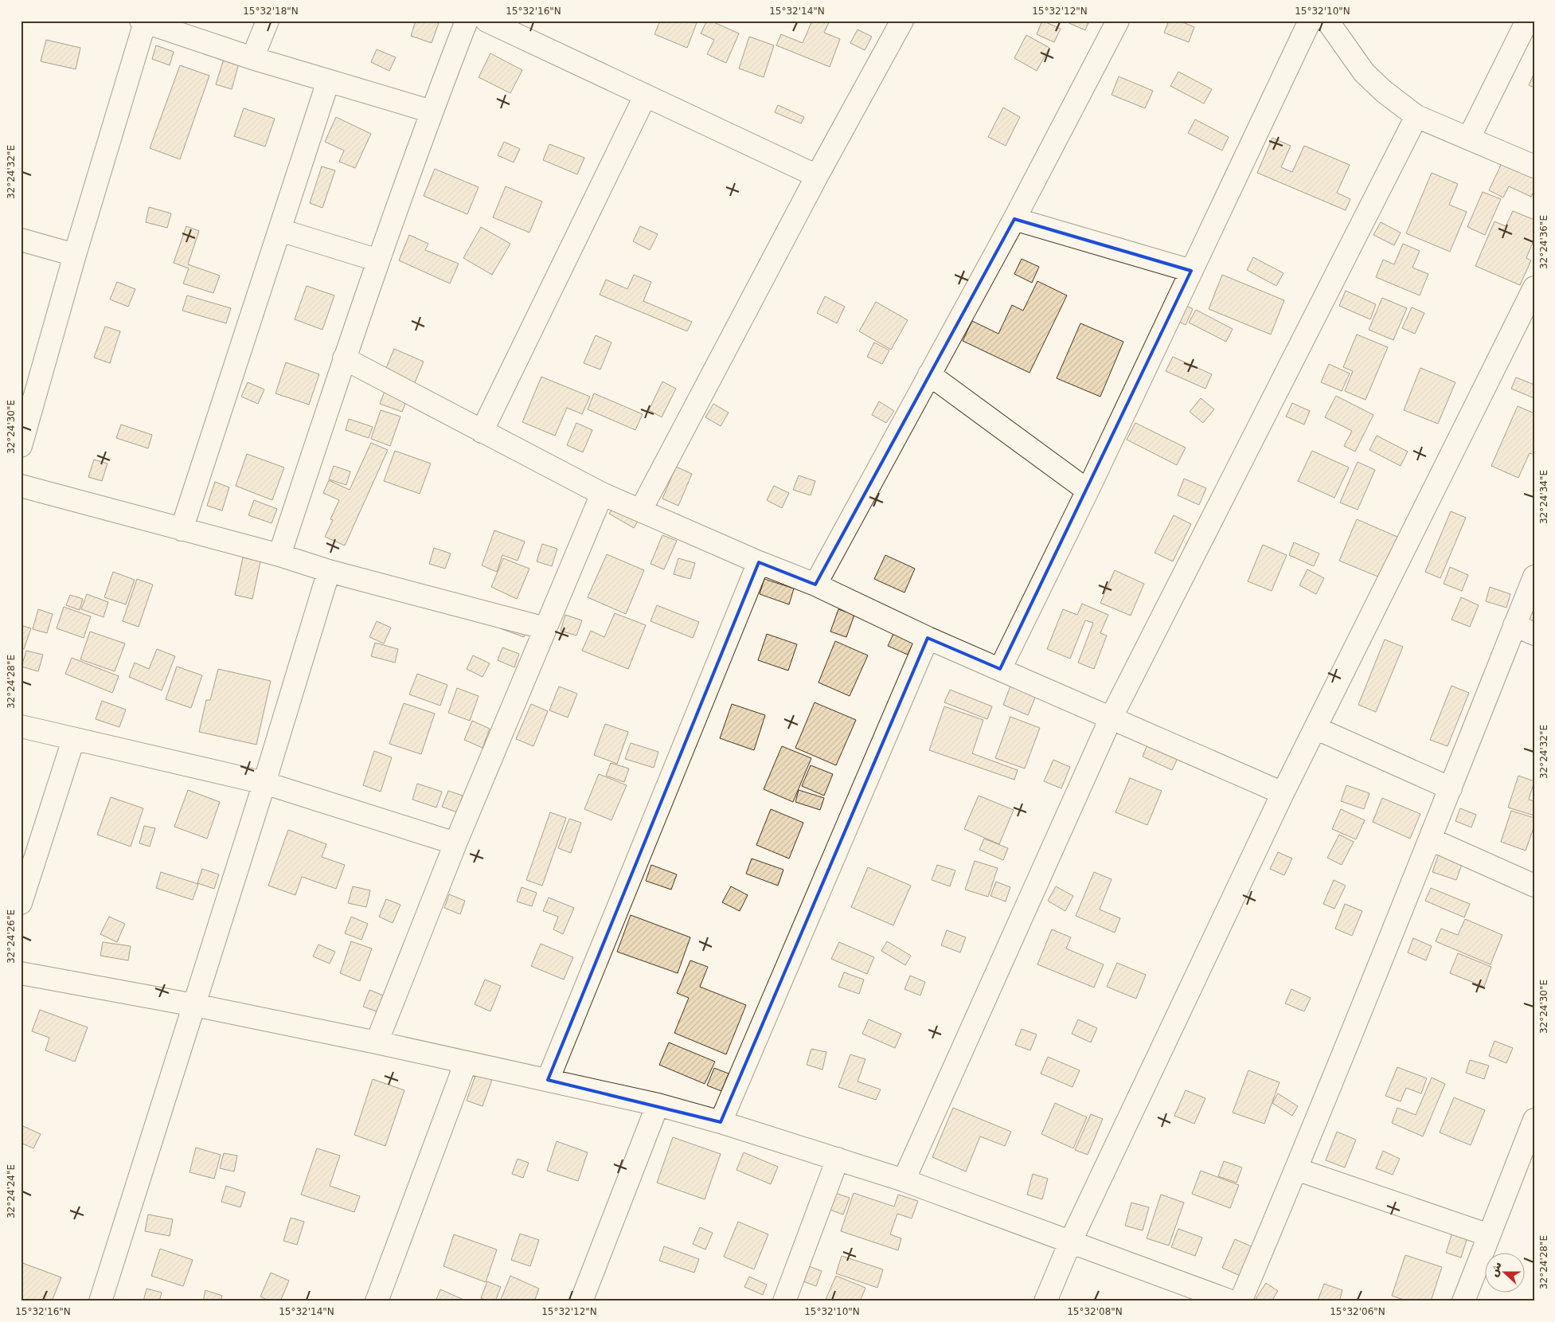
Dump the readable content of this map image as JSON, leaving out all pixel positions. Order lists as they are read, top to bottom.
{
  "north": "left",
  "coordinates": [
    "15°32'18\"N",
    "15°32'16\"N",
    "15°32'14\"N",
    "15°32'12\"N",
    "15°32'10\"N",
    "32°24'32\"E",
    "32°24'36\"E",
    "32°24'30\"E",
    "32°24'34\"E",
    "32°24'28\"E",
    "32°24'26\"E",
    "32°24'24\"E",
    "15°32'08\"N",
    "15°32'06\"N"
  ]
}
